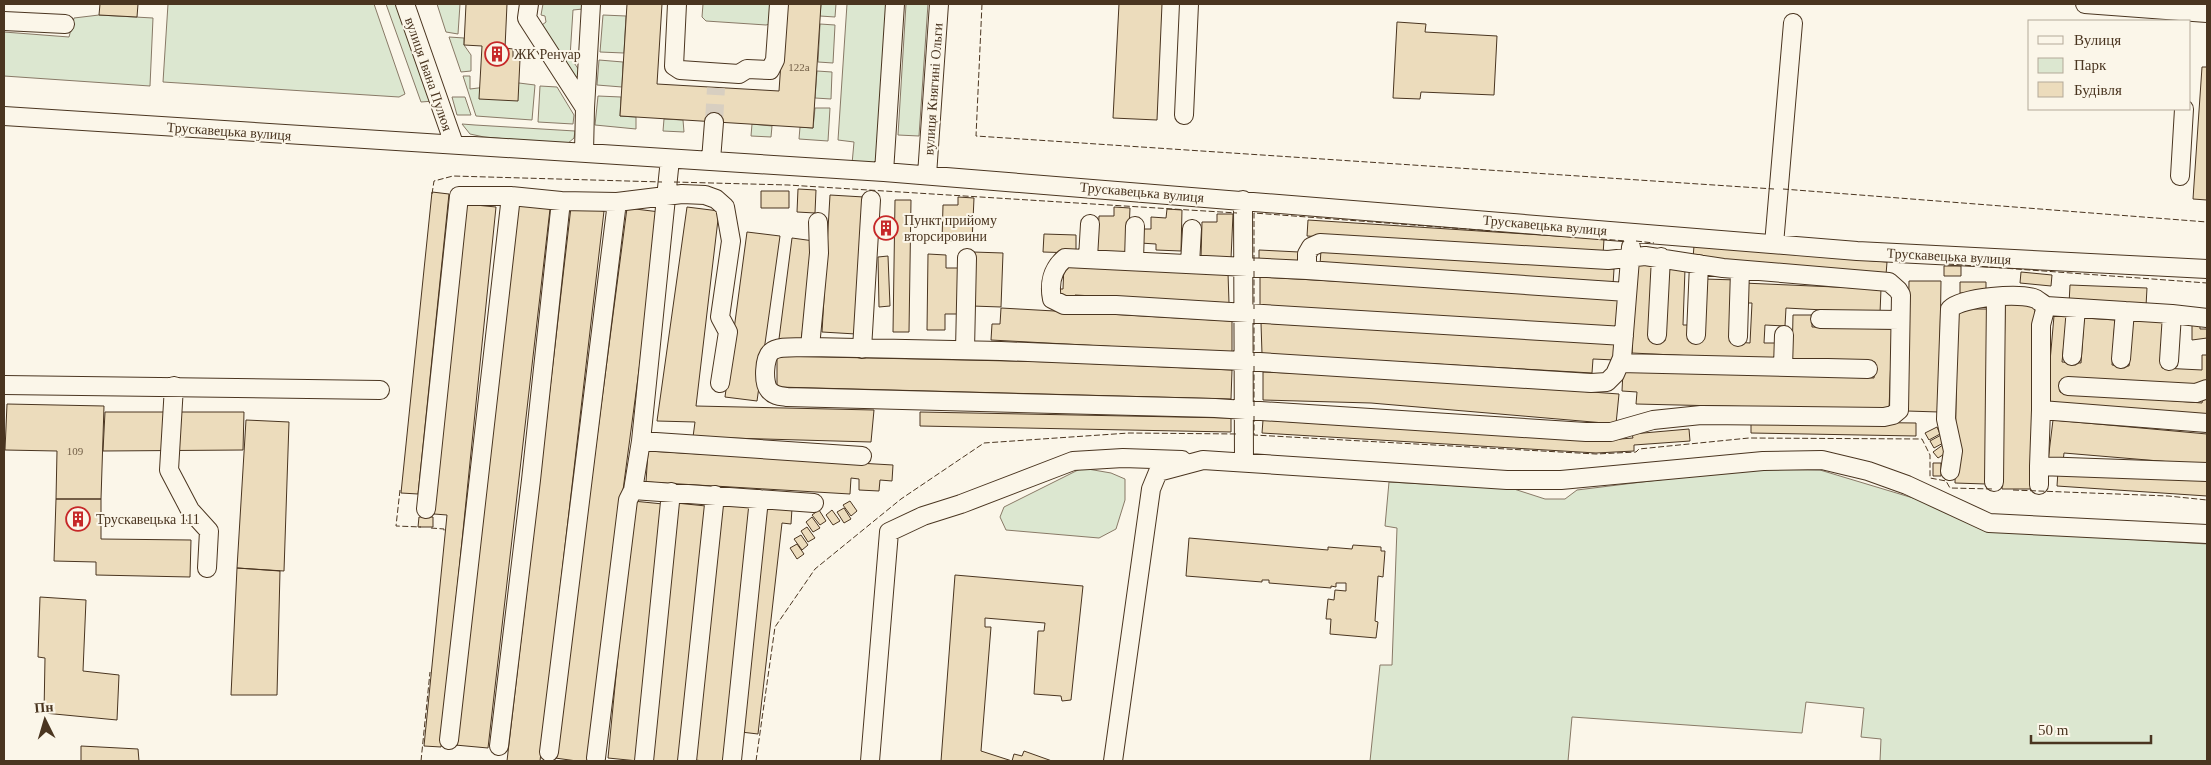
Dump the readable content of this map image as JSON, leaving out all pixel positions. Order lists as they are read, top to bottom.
{
  "streets": {
    "street": ["вулиця Івана Пулюя", "вулиця Княгині Ольги", "Трускавецька вулиця"]
  },
  "crossings": [
    ["вулиця Івана Пулюя", "Трускавецька вулиця"],
    ["вулиця Княгині Ольги", "Трускавецька вулиця"]
  ],
  "places": {
    "building": ["ЖК Ренуар", "Пункт прийому вторсировини", "Трускавецька 111"]
  },
  "house_numbers": ["122а", "109"],
  "legend": ["Вулиця", "Парк", "Будівля"],
  "scale_bar": "50 m",
  "north": "top"
}
